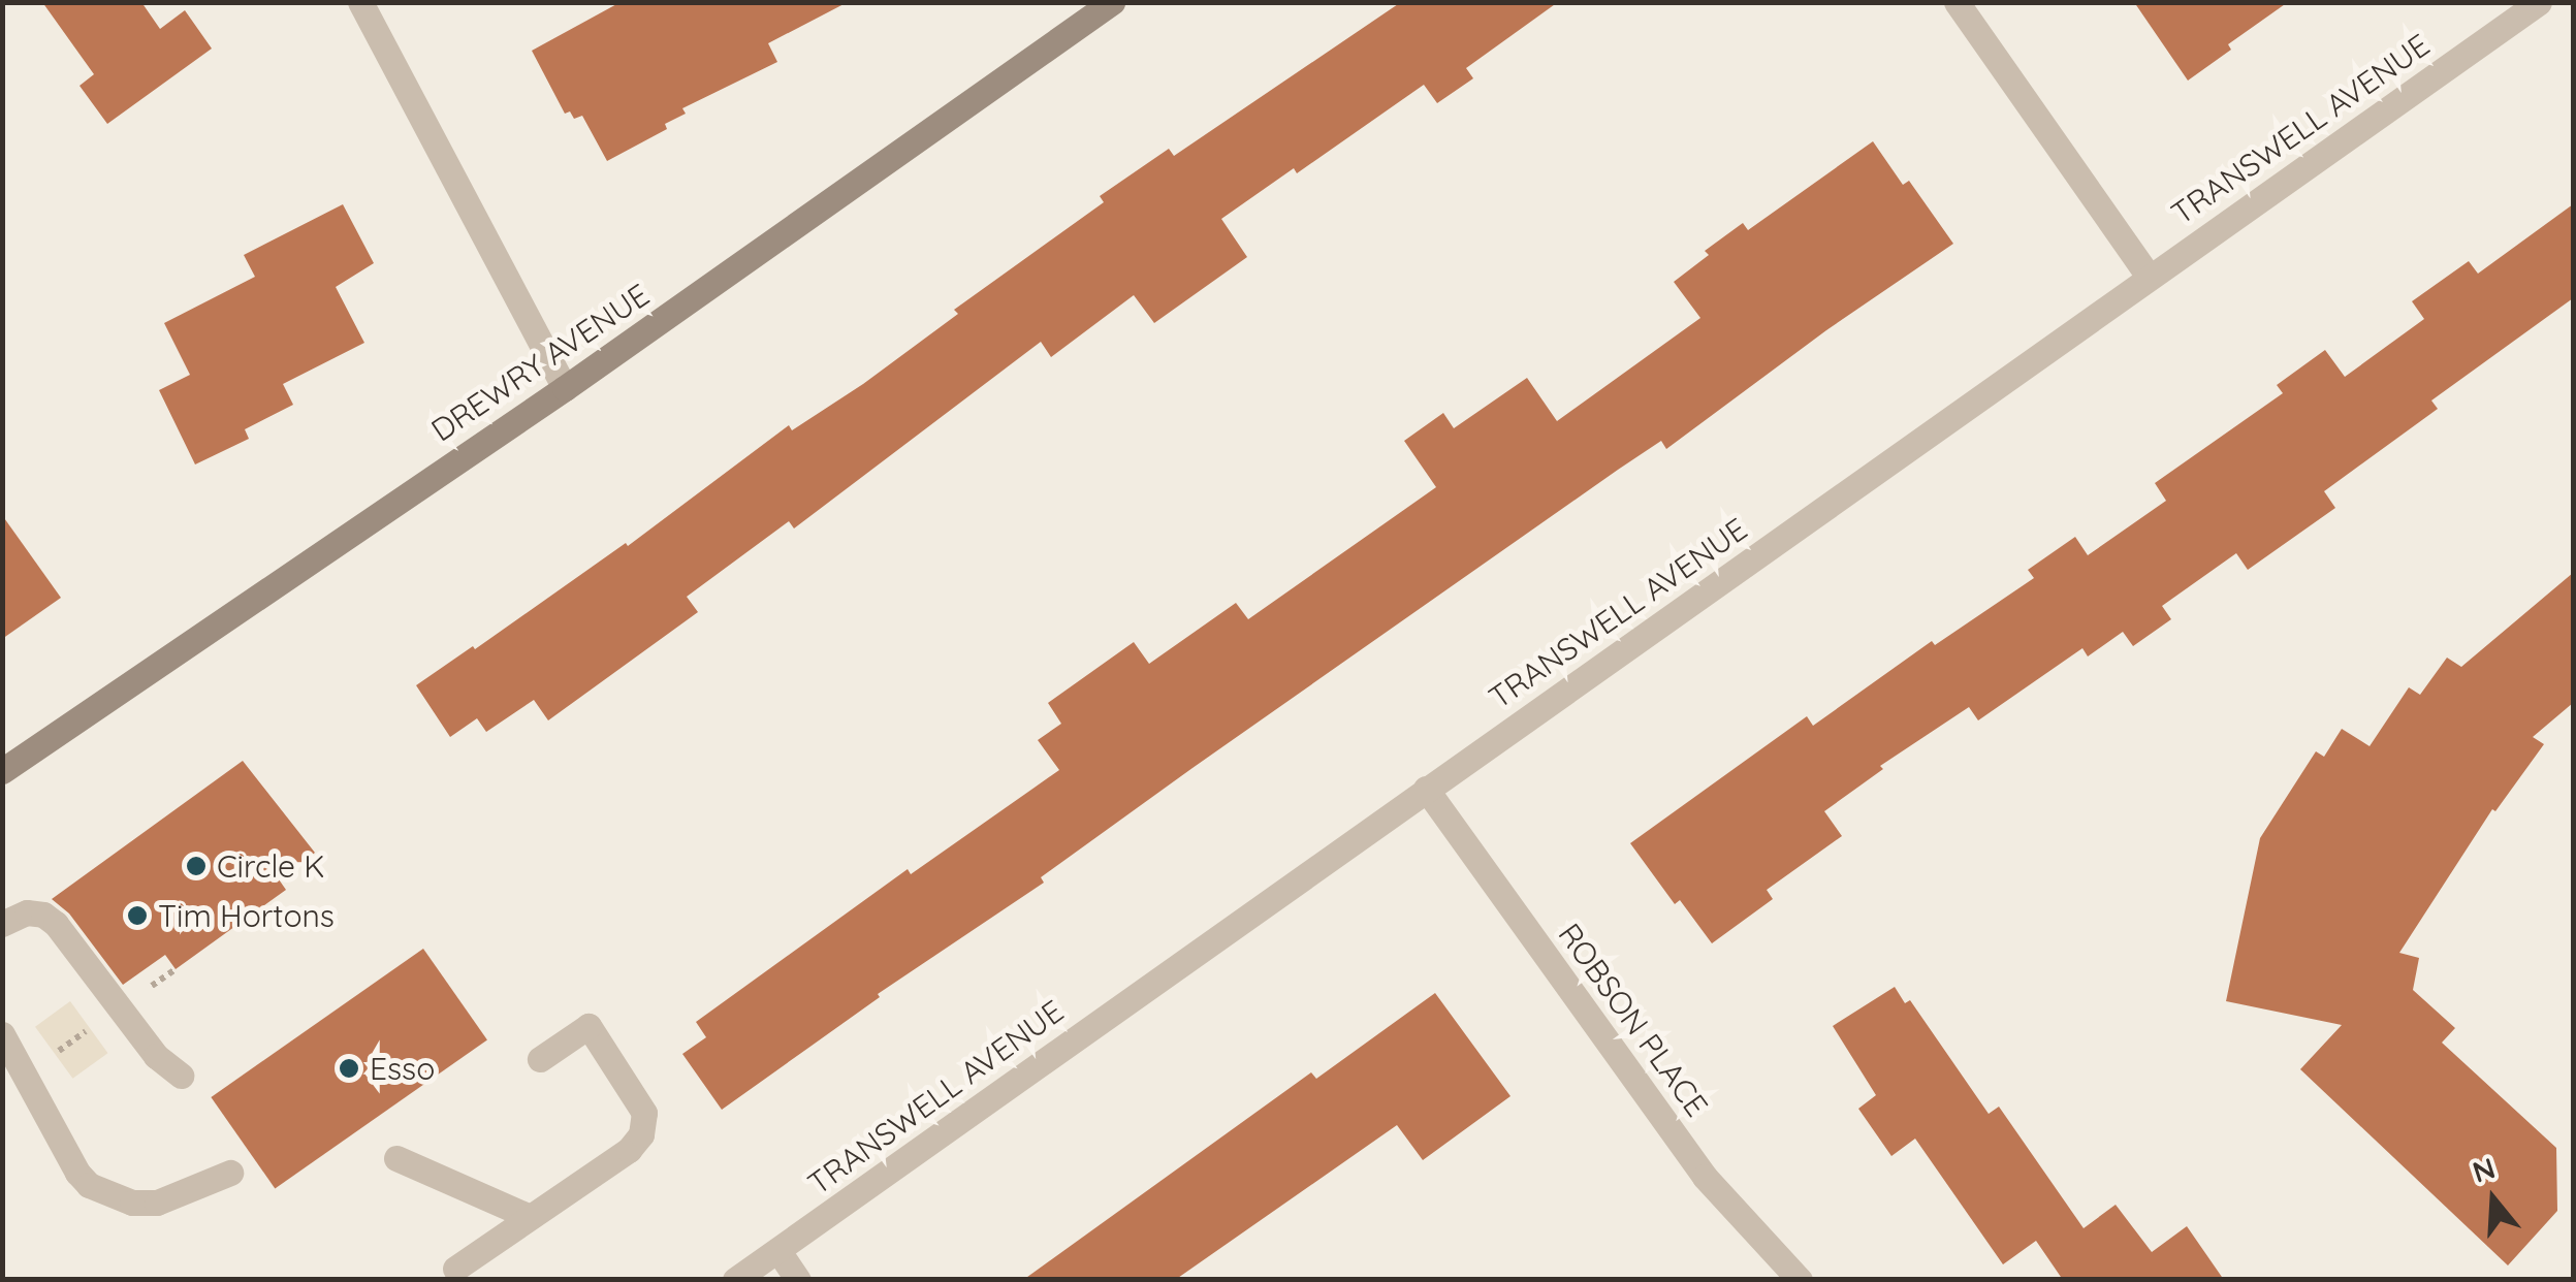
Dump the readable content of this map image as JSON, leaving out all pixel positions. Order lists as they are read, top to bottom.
{
  "streets": {
    "street": ["TRANSWELL AVENUE", "DREWRY AVENUE", "ROBSON PLACE"]
  },
  "crossings": [
    ["TRANSWELL AVENUE", "ROBSON PLACE"]
  ],
  "places": ["Circle K", "Tim Hortons", "Esso"],
  "north": "top"
}
